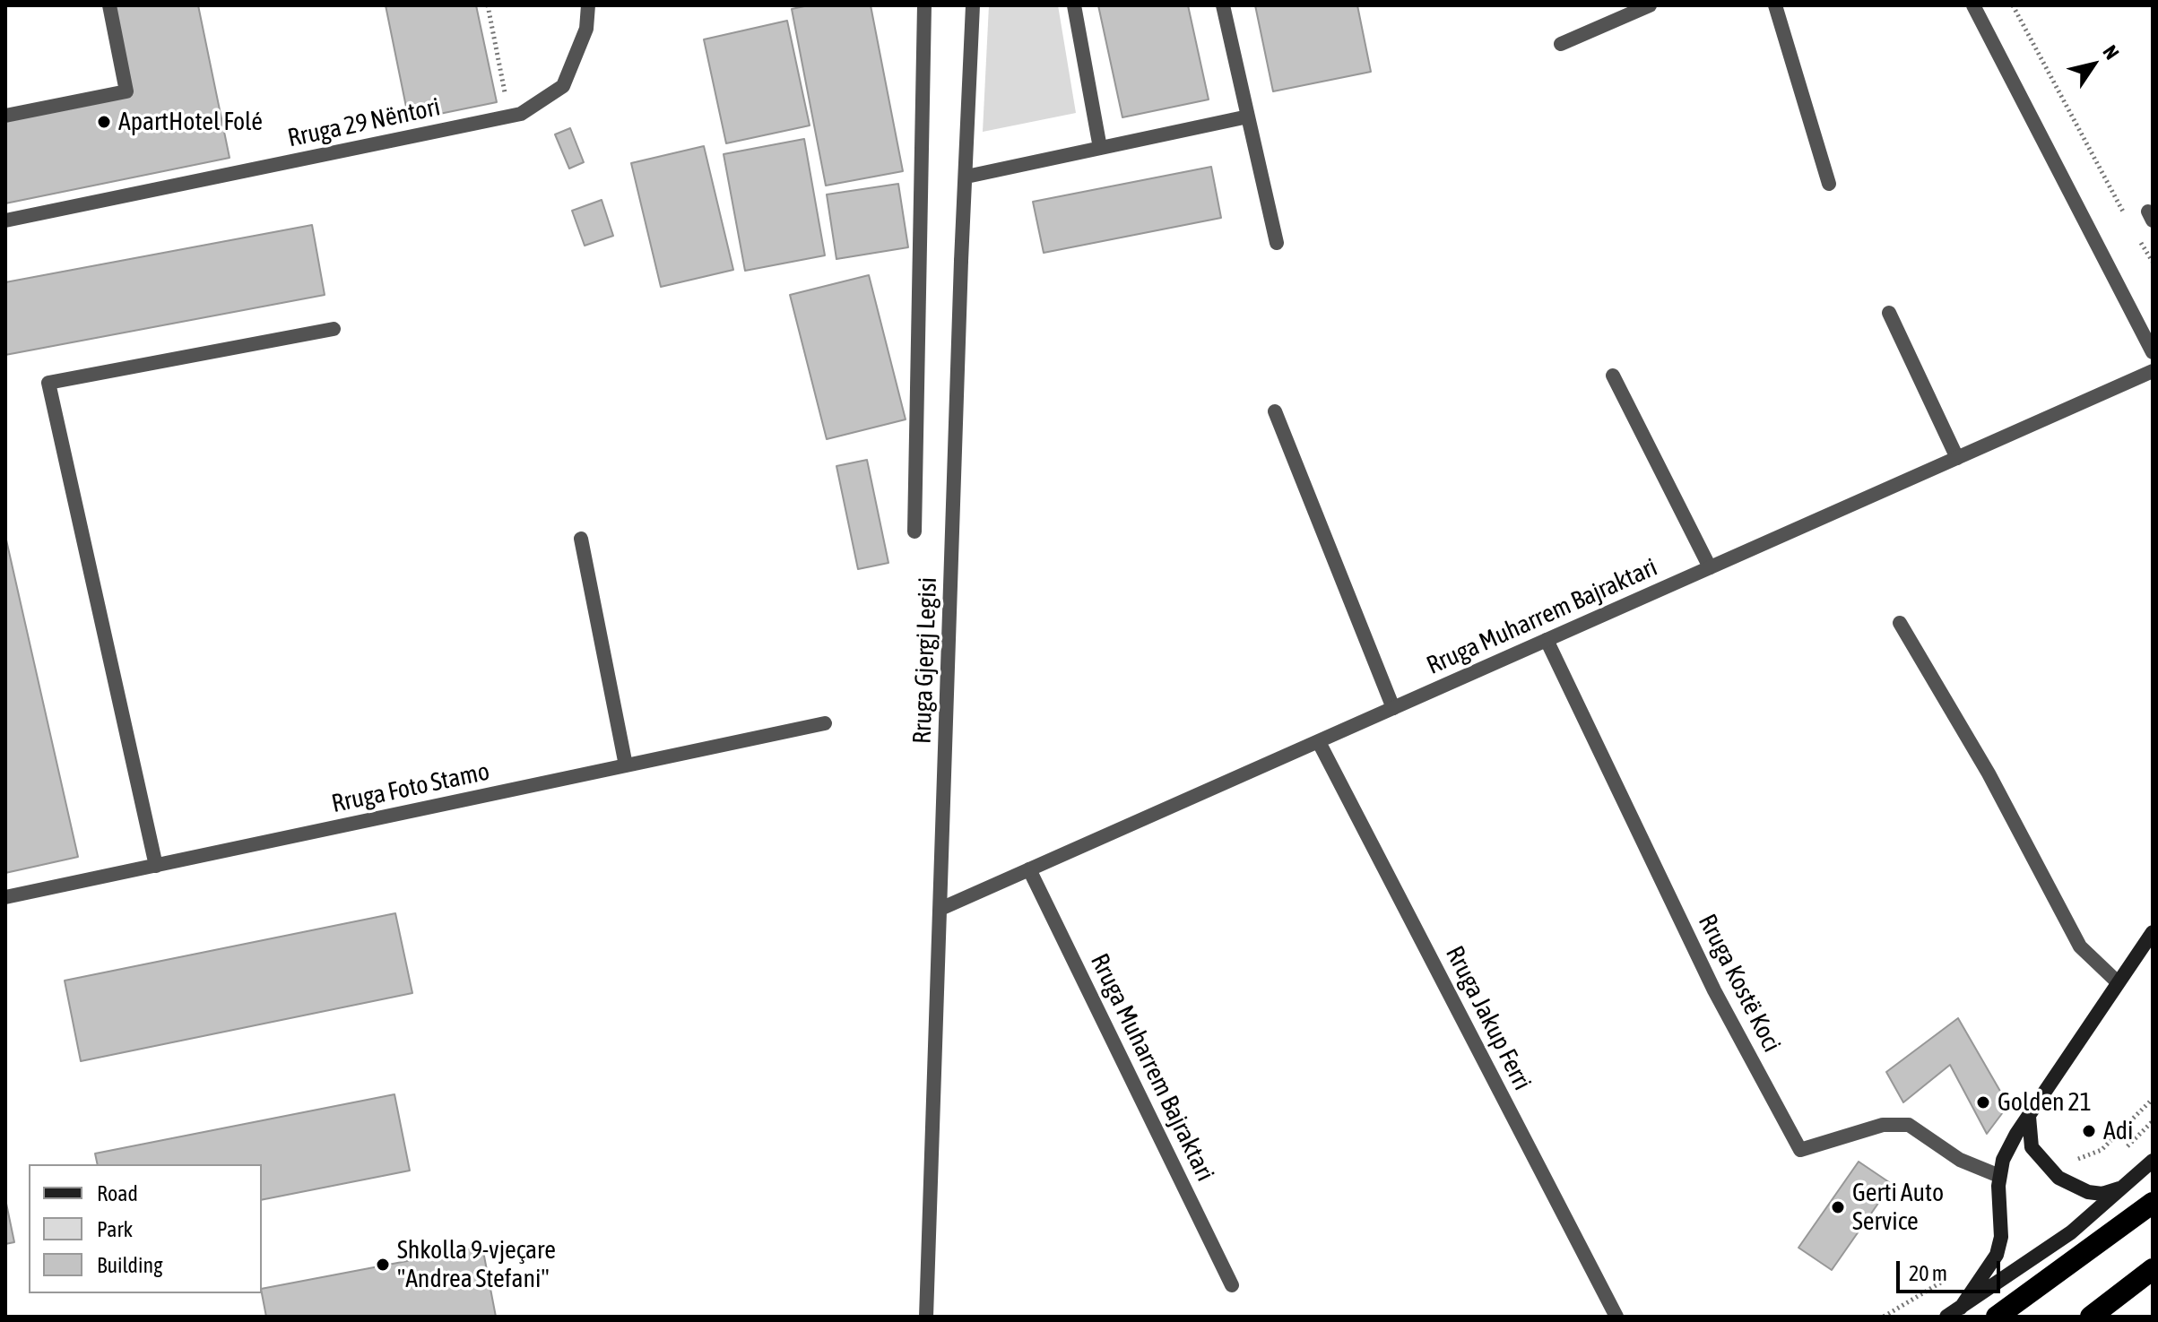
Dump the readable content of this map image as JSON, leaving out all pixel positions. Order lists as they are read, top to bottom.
{
  "streets": {
    "street": [
      "Rruga 29 Nëntori",
      "Rruga Muharrem Bajraktari",
      "Rruga Gjergj Legisi",
      "Rruga Foto Stamo",
      "Rruga Kostë Koci",
      "Rruga Jakup Ferri"
    ]
  },
  "crossings": [
    ["Rruga Muharrem Bajraktari", "Rruga Gjergj Legisi"],
    ["Rruga Muharrem Bajraktari", "Rruga Kostë Koci"],
    ["Rruga Muharrem Bajraktari", "Rruga Jakup Ferri"]
  ],
  "places": [
    "ApartHotel Folé",
    "Golden 21",
    "Adi",
    "Gerti Auto Service",
    "Shkolla 9-vjeçare \"Andrea Stefani\""
  ],
  "legend": ["Road", "Park", "Building"],
  "scale_bar": "20 m",
  "north": "top right"
}
